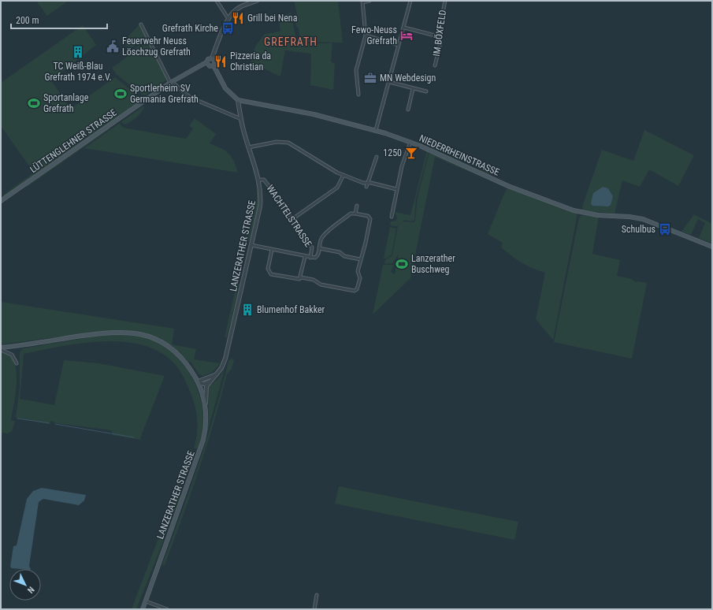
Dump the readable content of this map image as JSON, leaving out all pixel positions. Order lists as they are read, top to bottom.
{
  "streets": {
    "main road": ["LÜTTENGLEHNER STRASSE", "NIEDERRHEINSTRASSE", "LANZERATHER STRASSE"],
    "street": ["IM BÖXFELD", "WACHTELSTRASSE"]
  },
  "crossings": [
    ["NIEDERRHEINSTRASSE", "LANZERATHER STRASSE"],
    ["WACHTELSTRASSE", "LANZERATHER STRASSE"]
  ],
  "districts": ["GREFRATH"],
  "places": {
    "restaurant": ["Grill bei Nena", "Pizzeria da Christian"],
    "bus stop": ["Grefrath Kirche", "Schulbus"],
    "hotel": ["Fewo-Neuss Grefrath"],
    "public building": ["Feuerwehr Neuss Löschzug Grefrath"],
    "building": ["TC Weiß-Blau Grefrath 1974 e.V.", "Blumenhof Bakker"],
    "office": ["MN Webdesign"],
    "sports": ["Sportlerheim SV Germania Grefrath", "Sportanlage Grefrath", "Lanzerather Buschweg"],
    "bar": ["1250"]
  },
  "scale_bar": "200 m",
  "north": "bottom right"
}
